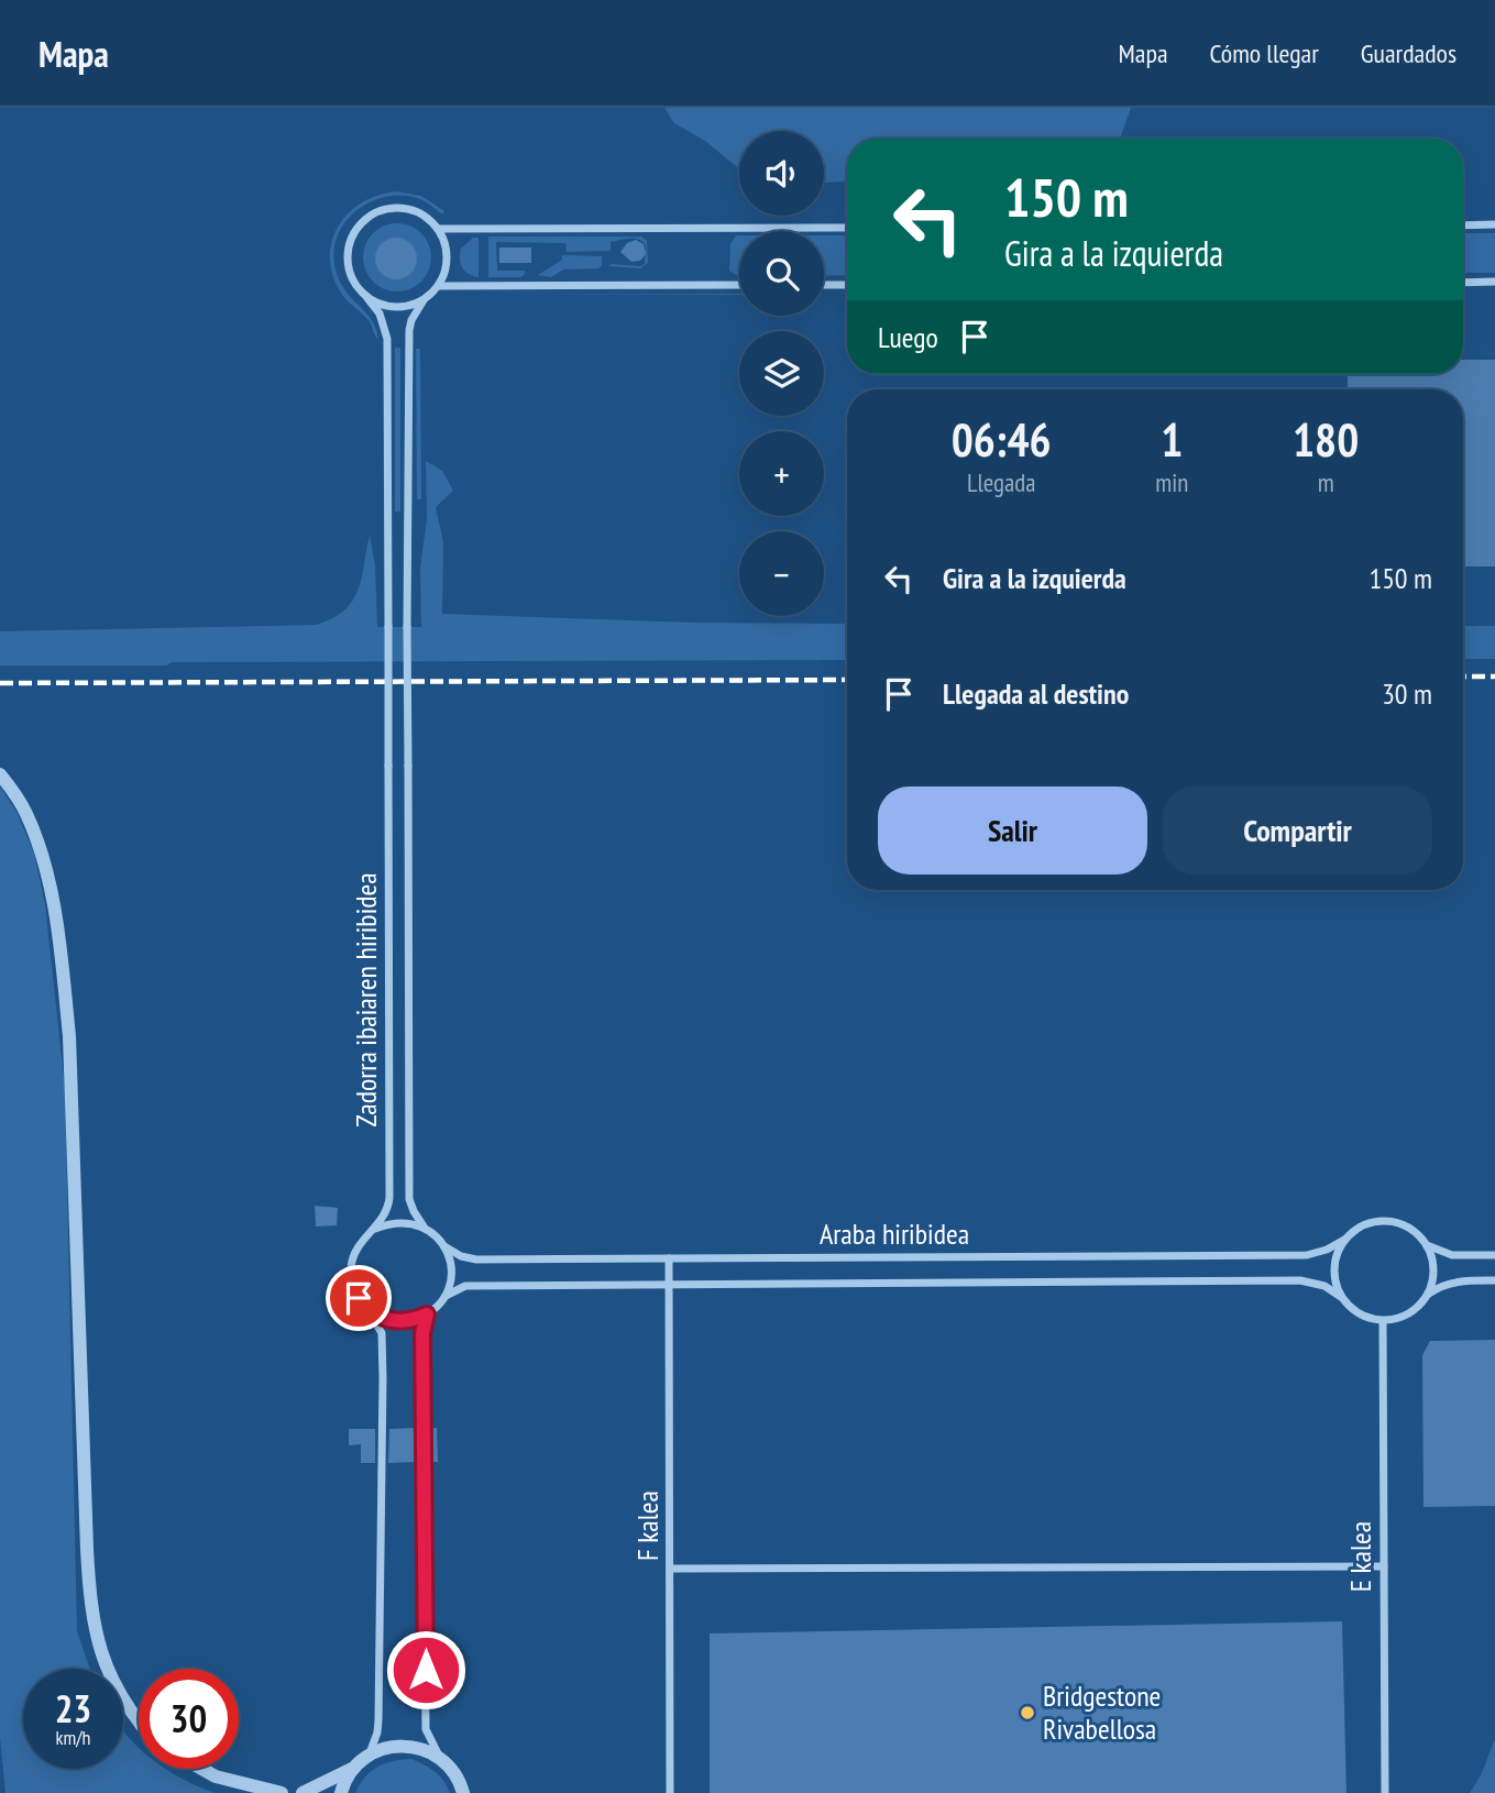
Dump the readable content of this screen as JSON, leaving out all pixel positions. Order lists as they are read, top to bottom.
{
  "streets": {
    "street": [
      "Zadorra ibaiaren hiribidea",
      "Araba hiribidea",
      "F kalea",
      "E kalea"
    ]
  },
  "crossings": [
    ["Zadorra ibaiaren hiribidea", "Araba hiribidea"],
    ["Araba hiribidea", "F kalea"],
    ["Araba hiribidea", "E kalea"]
  ],
  "places": ["Bridgestone Rivabellosa"],
  "page": {
    "header": "Mapa",
    "nav": ["Mapa", "Cómo llegar", "Guardados"],
    "map_buttons": ["+", "−"],
    "turn": ["150 m", "Gira a la izquierda"],
    "then": "Luego",
    "eta": [
      "06:46",
      "Llegada",
      "1",
      "min",
      "180",
      "m"
    ],
    "list": [
      {
        "name": "Gira a la izquierda",
        "value": "150 m"
      },
      {
        "name": "Llegada al destino",
        "value": "30 m"
      }
    ],
    "buttons": ["Salir", "Compartir"],
    "speed": "23 km/h",
    "limit": "30"
  }
}
